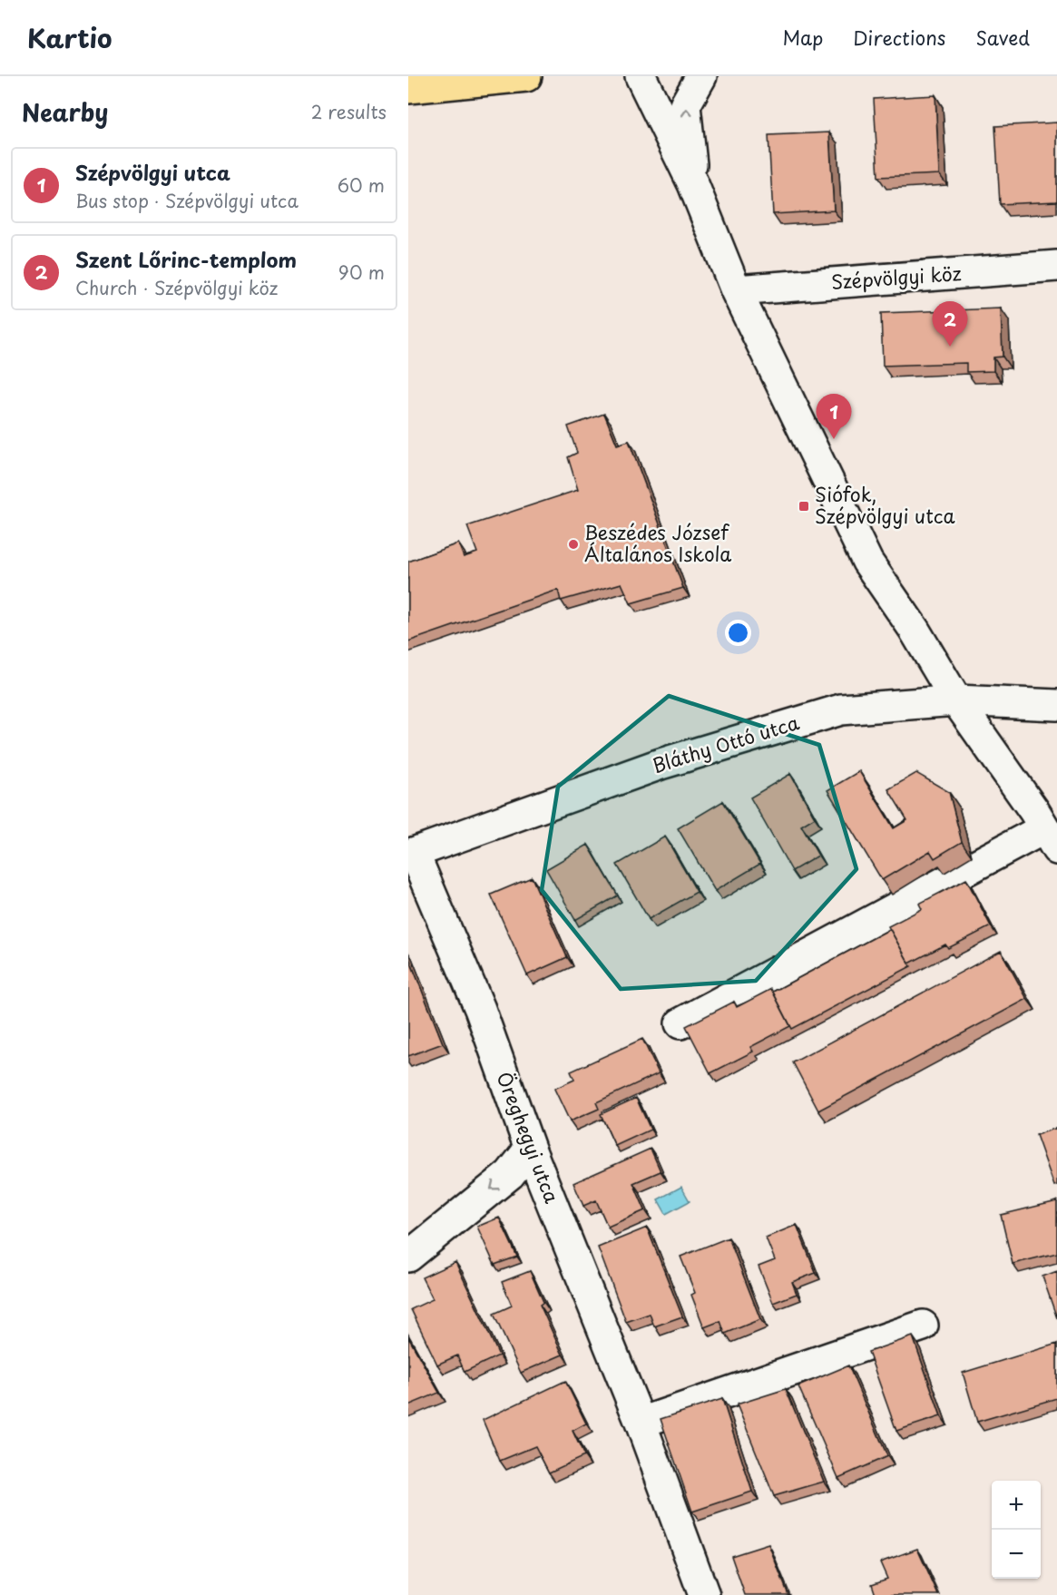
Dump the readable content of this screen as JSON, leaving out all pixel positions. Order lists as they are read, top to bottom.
{
  "streets": {
    "street": ["Szépvölgyi köz", "Bláthy Ottó utca", "Öreghegyi utca"]
  },
  "crossings": [
    ["Bláthy Ottó utca", "Öreghegyi utca"]
  ],
  "places": {
    "transit": ["Siófok, Szépvölgyi utca"],
    "other": ["Beszédes József Általános Iskola"]
  },
  "page": {
    "header": "Kartio",
    "nav": ["Map", "Directions", "Saved"],
    "heading": ["Nearby", "2 results"],
    "list": [
      {
        "mark": "1",
        "name": "Szépvölgyi utca",
        "note": "Bus stop · Szépvölgyi utca",
        "value": "60 m"
      },
      {
        "mark": "2",
        "name": "Szent Lőrinc-templom",
        "note": "Church · Szépvölgyi köz",
        "value": "90 m"
      }
    ],
    "pins": ["2", "1"],
    "map_buttons": ["+", "−"]
  }
}
